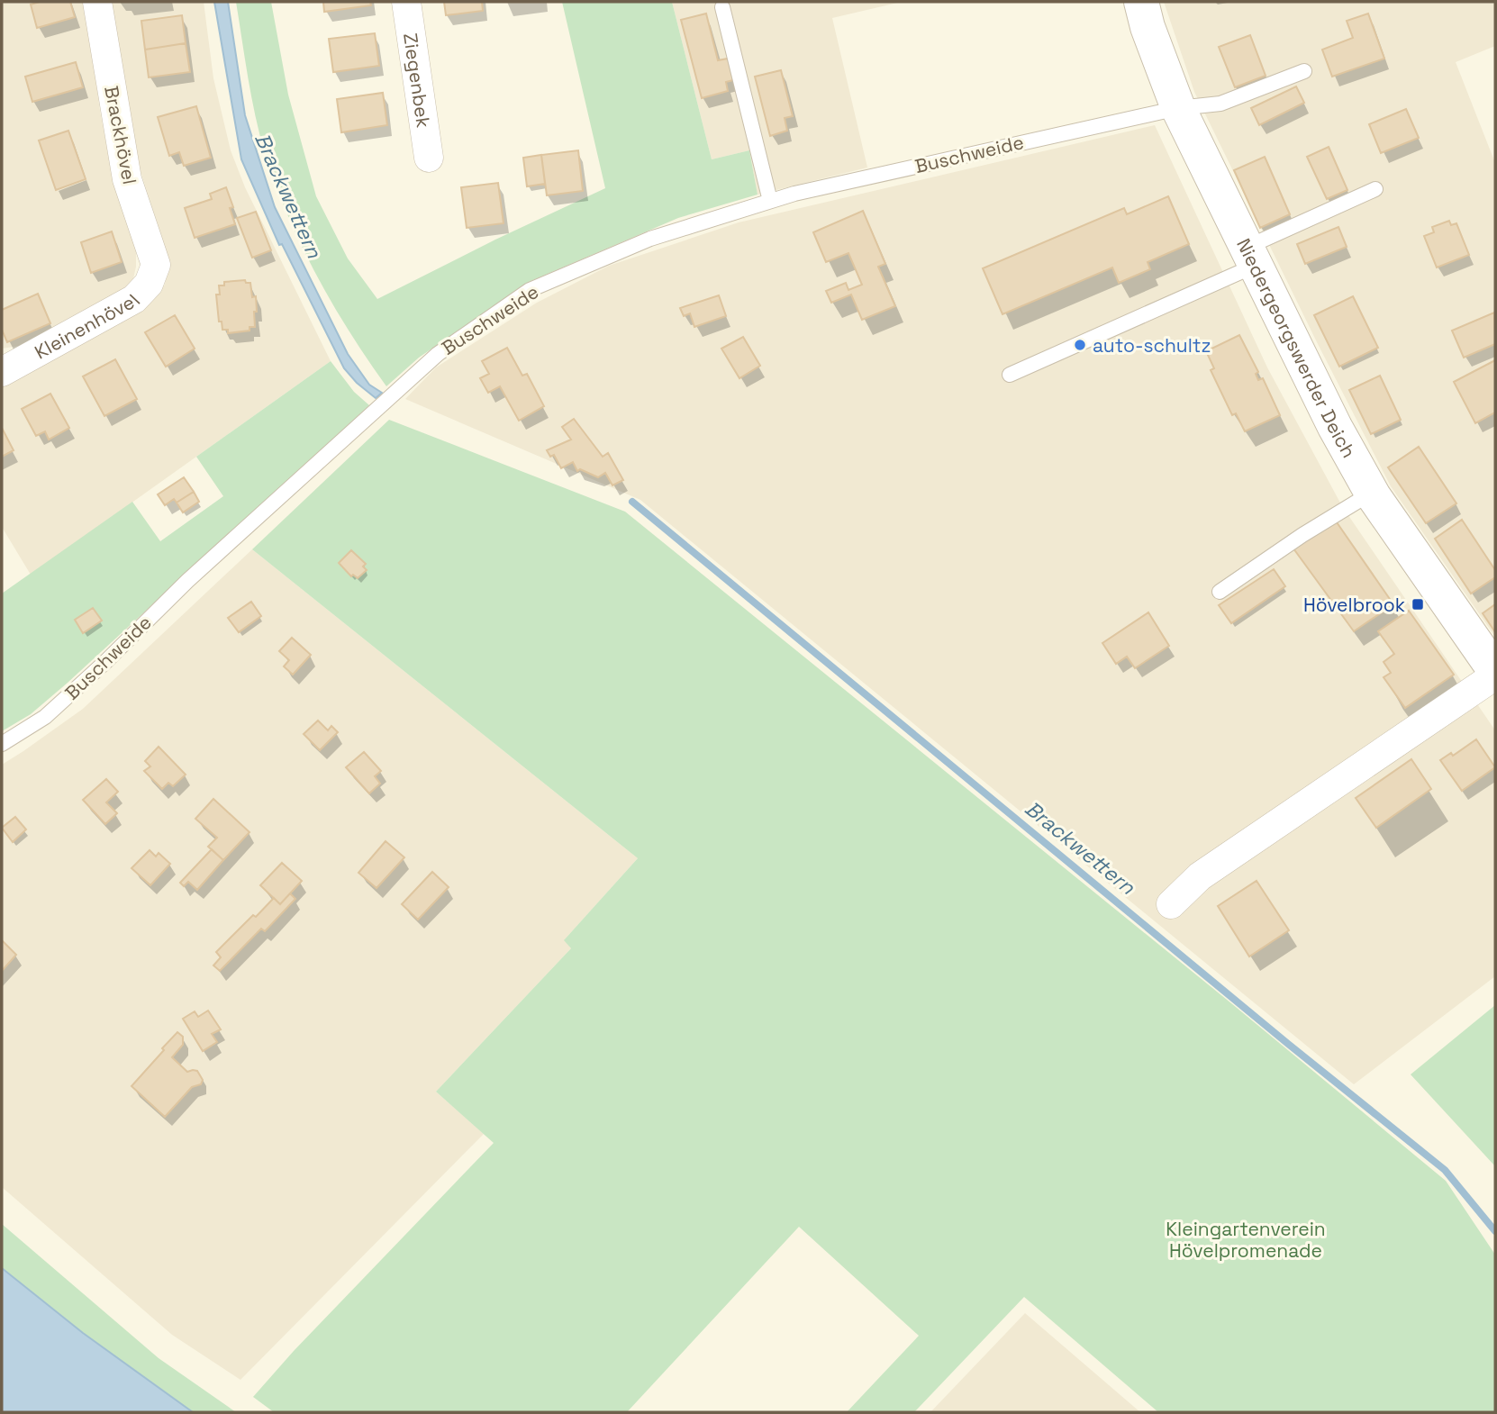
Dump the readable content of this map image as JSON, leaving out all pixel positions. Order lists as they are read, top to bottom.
{
  "streets": {
    "street": [
      "Ziegenbek",
      "Brackhövel",
      "Kleinenhövel",
      "Niedergeorgswerder Deich"
    ],
    "lane": ["Buschweide"]
  },
  "crossings": [
    ["Brackhövel", "Kleinenhövel"],
    ["Buschweide", "Niedergeorgswerder Deich"]
  ],
  "water": ["Brackwettern"],
  "parks": ["Kleingartenverein Hövelpromenade"],
  "places": {
    "other": ["auto-schultz"],
    "transit": ["Hövelbrook"]
  }
}
